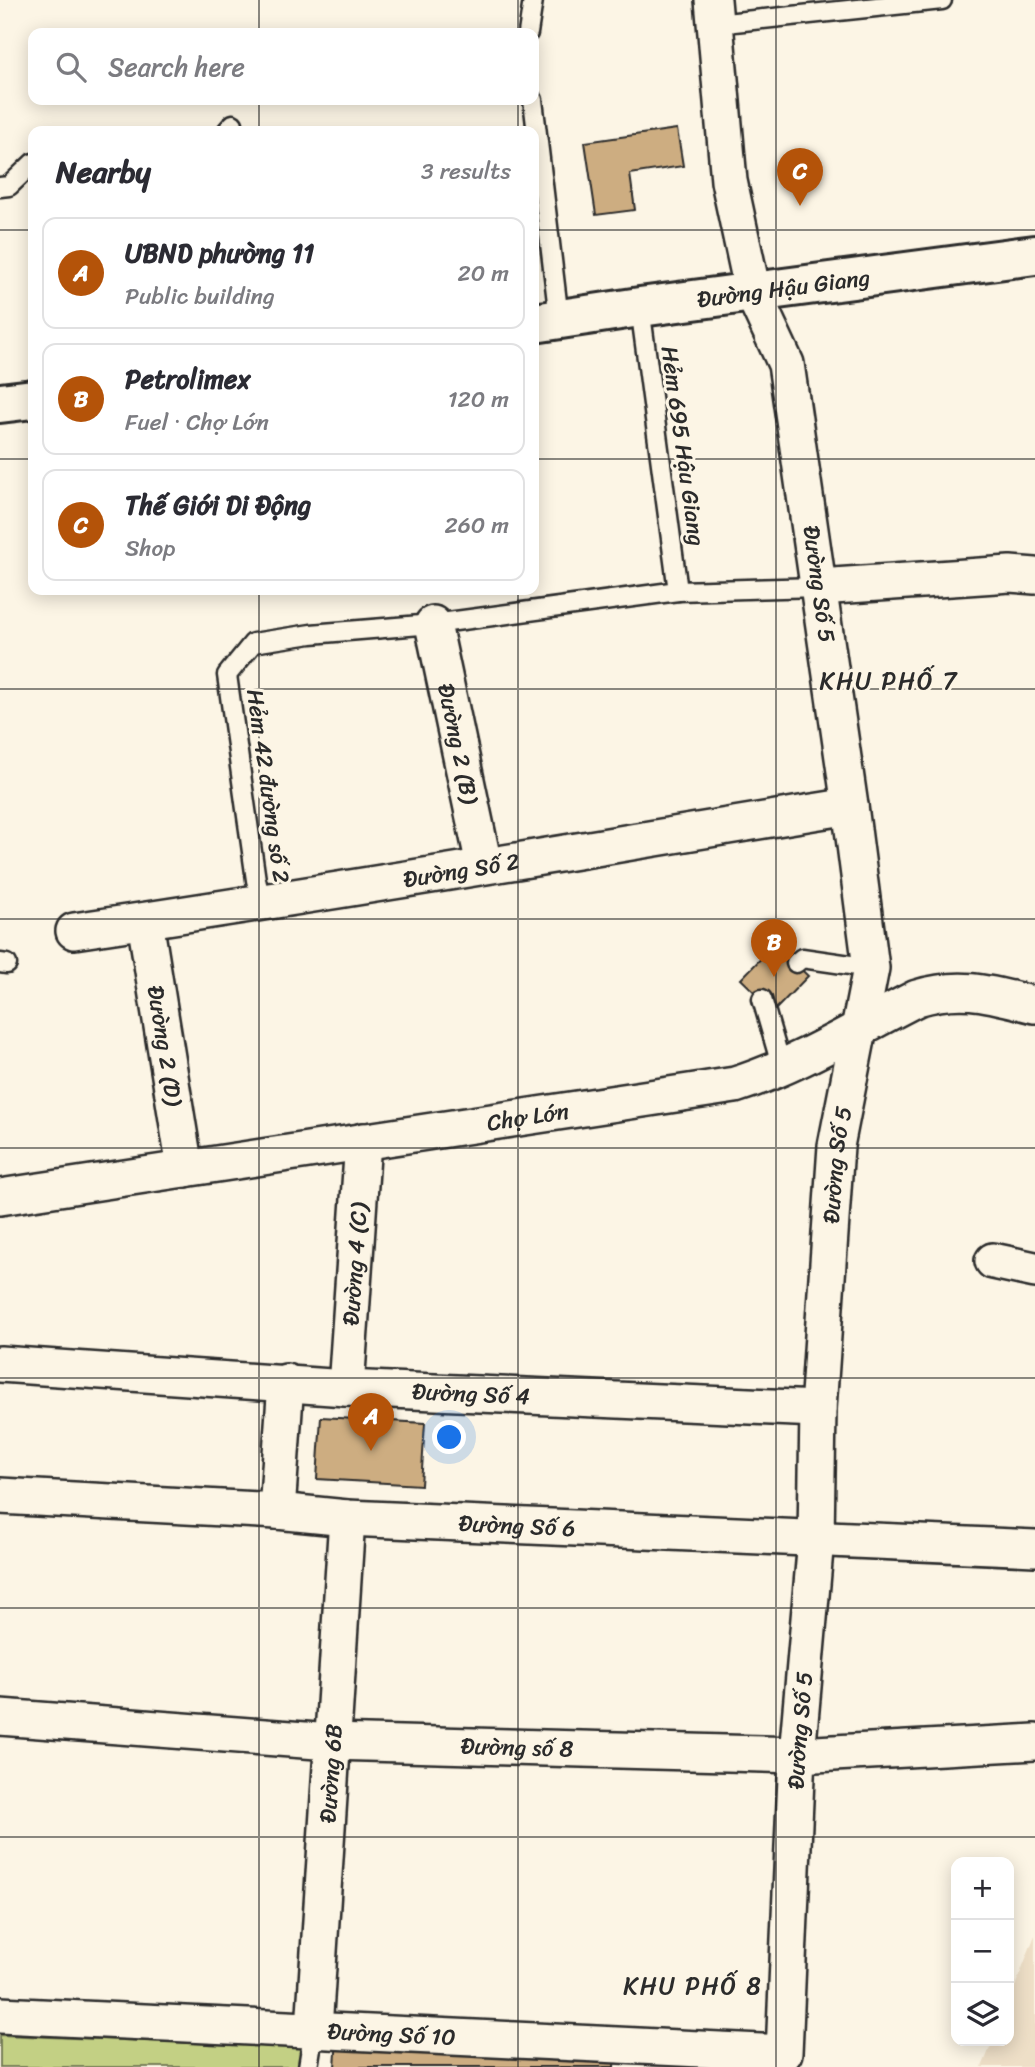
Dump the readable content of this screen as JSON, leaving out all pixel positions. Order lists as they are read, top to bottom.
{
  "streets": {
    "main road": ["Đường Hậu Giang"],
    "street": [
      "Đường Số 5",
      "Đường 2 (B)",
      "Đường Số 2",
      "Đường 2 (D)",
      "Chợ Lớn",
      "Đường 4 (C)",
      "Đường Số 4",
      "Đường Số 6",
      "Đường số 8",
      "Đường 6B",
      "Đường Số 10"
    ],
    "lane": ["Hẻm 695 Hậu Giang", "Hẻm 42 đường số 2"]
  },
  "crossings": [
    ["Đường Hậu Giang", "Hẻm 695 Hậu Giang"],
    ["Đường Hậu Giang", "Đường Số 5"],
    ["Đường Số 5", "Đường Số 2"],
    ["Đường Số 5", "Chợ Lớn"],
    ["Đường Số 5", "Đường Số 4"],
    ["Đường Số 5", "Đường Số 6"],
    ["Đường Số 5", "Đường số 8"],
    ["Đường Số 5", "Đường Số 10"],
    ["Đường 2 (B)", "Hẻm 42 đường số 2"],
    ["Đường 2 (B)", "Đường Số 2"],
    ["Hẻm 42 đường số 2", "Đường Số 2"],
    ["Đường Số 2", "Đường 2 (D)"],
    ["Đường 2 (D)", "Chợ Lớn"],
    ["Chợ Lớn", "Đường 4 (C)"],
    ["Đường 4 (C)", "Đường Số 4"],
    ["Đường Số 6", "Đường 6B"],
    ["Đường số 8", "Đường 6B"],
    ["Đường 6B", "Đường Số 10"]
  ],
  "districts": ["KHU PHỐ 7", "KHU PHỐ 8"],
  "page": {
    "search": "Search here",
    "heading": ["Nearby", "3 results"],
    "pins": ["C", "B", "A"],
    "list": [
      {
        "mark": "A",
        "name": "UBND phường 11",
        "note": "Public building",
        "value": "20 m"
      },
      {
        "mark": "B",
        "name": "Petrolimex",
        "note": "Fuel · Chợ Lớn",
        "value": "120 m"
      },
      {
        "mark": "C",
        "name": "Thế Giới Di Động",
        "note": "Shop",
        "value": "260 m"
      }
    ],
    "map_buttons": ["+", "−"]
  }
}
